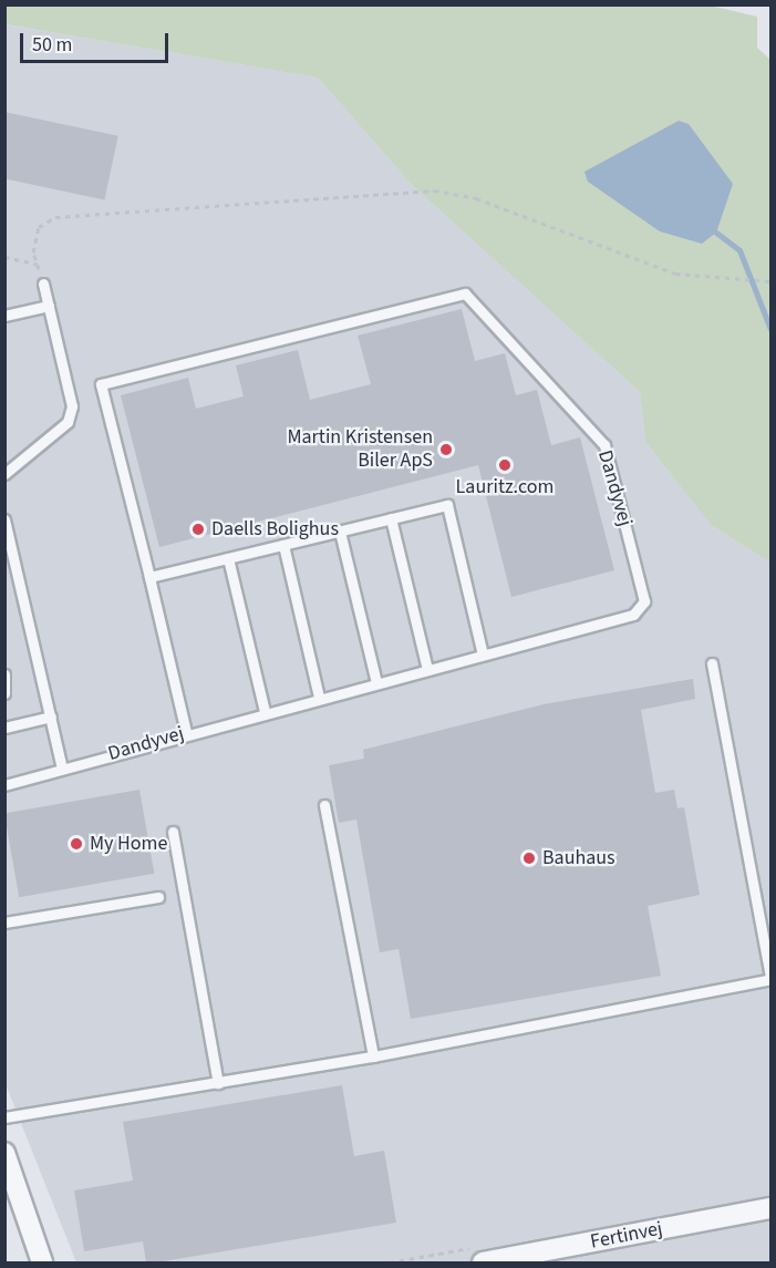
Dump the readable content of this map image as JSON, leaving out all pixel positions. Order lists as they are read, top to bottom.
{
  "streets": {
    "street": ["Fertinvej"],
    "lane": ["Dandyvej"]
  },
  "places": [
    "Martin Kristensen Biler ApS",
    "Lauritz.com",
    "Daells Bolighus",
    "My Home",
    "Bauhaus"
  ],
  "scale_bar": "50 m"
}
